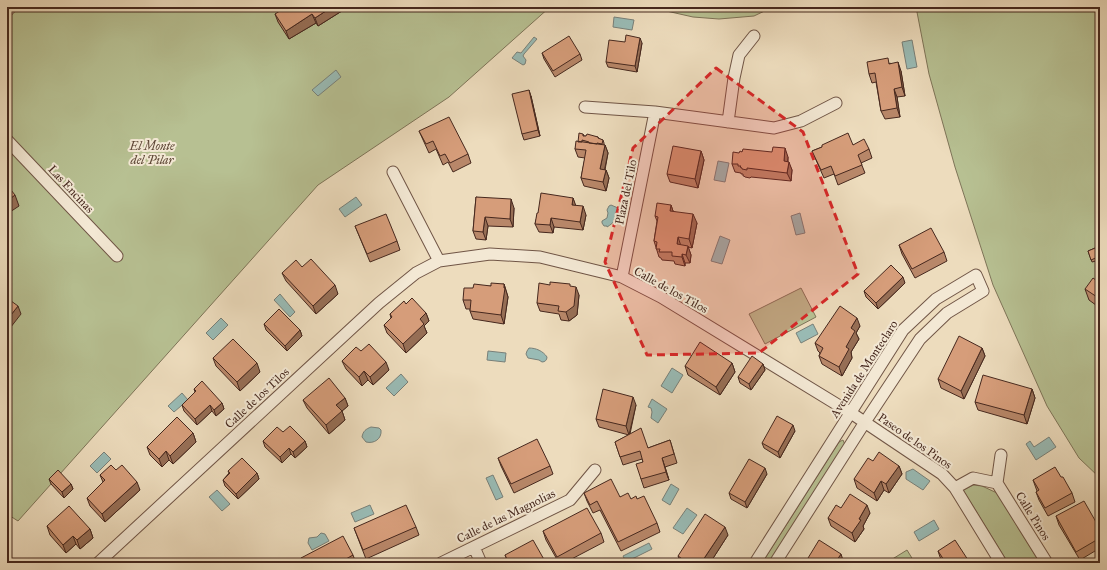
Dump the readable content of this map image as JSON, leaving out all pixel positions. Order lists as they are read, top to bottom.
{
  "streets": {
    "street": [
      "Las Encinas",
      "Plaza del Tilo",
      "Calle de los Tilos",
      "Avenida de Monteclaro",
      "Paseo de los Pinos",
      "Calle de las Magnolias",
      "Calle Pinos"
    ]
  },
  "crossings": [
    ["Plaza del Tilo", "Calle de los Tilos"],
    ["Calle de los Tilos", "Avenida de Monteclaro"],
    ["Calle de los Tilos", "Paseo de los Pinos"],
    ["Avenida de Monteclaro", "Paseo de los Pinos"]
  ],
  "parks": ["El Monte del Pilar"]
}
